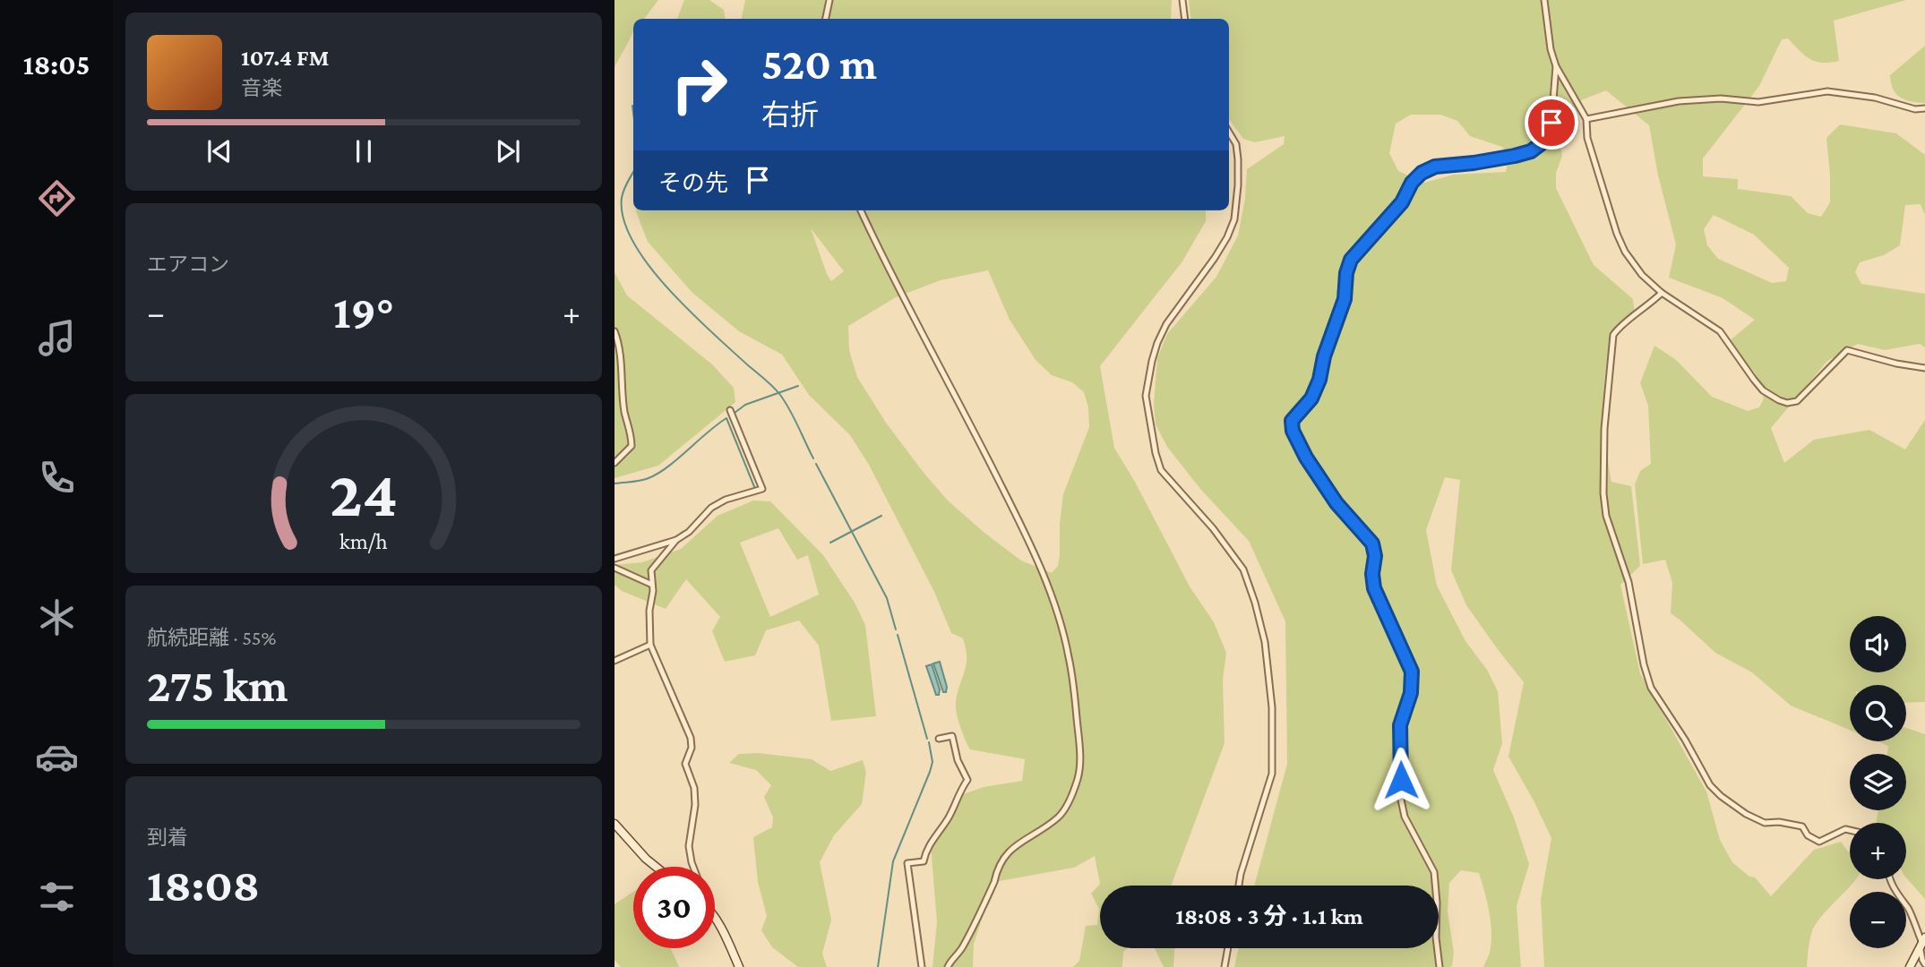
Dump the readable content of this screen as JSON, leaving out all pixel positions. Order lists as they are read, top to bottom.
{
  "page": {
    "tabs": "18:05",
    "turn": ["520 m", "右折"],
    "song": ["107.4 FM", "音楽"],
    "then": "その先",
    "tile": [
      "エアコン",
      ["航続距離 · 55%", "275 km"],
      ["到着", "18:08"]
    ],
    "heat": ["−", "19°", "+"],
    "map_buttons": ["+", "−"],
    "limit": "30",
    "trip": "18:08 · 3 分 · 1.1 km",
    "gauge": ["24", "km/h"]
  }
}
